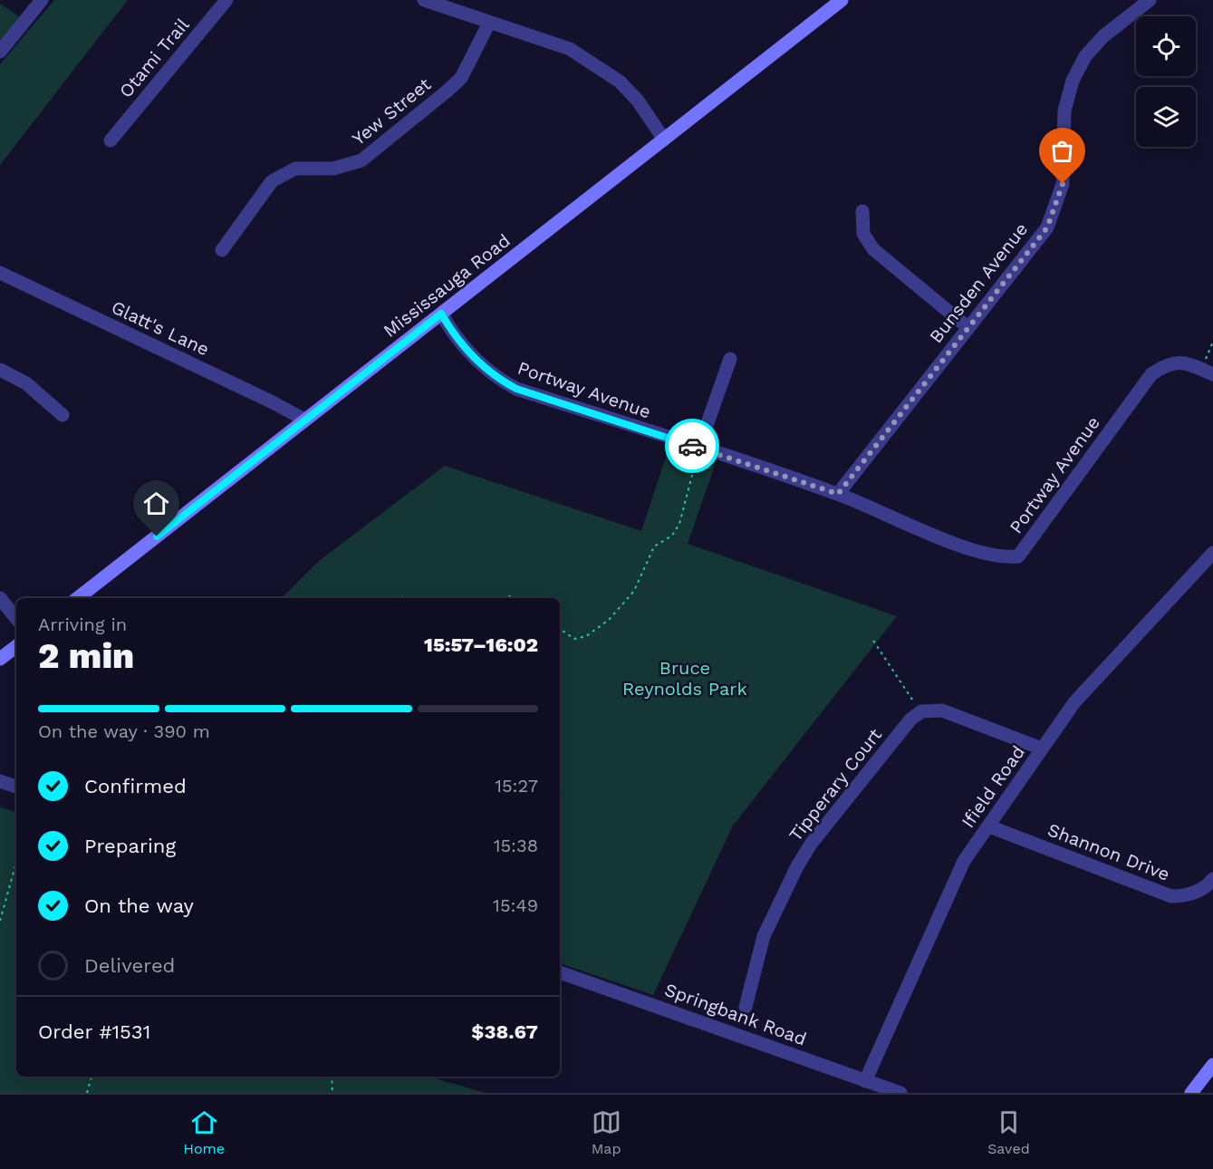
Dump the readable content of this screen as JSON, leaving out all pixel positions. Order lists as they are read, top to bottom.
{
  "streets": {
    "main road": ["Mississauga Road"],
    "street": [
      "Otami Trail",
      "Yew Street",
      "Bunsden Avenue",
      "Glatt's Lane",
      "Portway Avenue",
      "Tipperary Court",
      "Ifield Road",
      "Shannon Drive",
      "Springbank Road"
    ]
  },
  "crossings": [
    ["Bunsden Avenue", "Portway Avenue"],
    ["Mississauga Road", "Glatt's Lane"],
    ["Mississauga Road", "Portway Avenue"],
    ["Ifield Road", "Shannon Drive"],
    ["Ifield Road", "Springbank Road"]
  ],
  "parks": ["Bruce Reynolds Park"],
  "page": {
    "heading": ["2 min", "Arriving in", "15:57–16:02"],
    "panel": ["Order #1531", "$38.67"],
    "bar": "On the way · 390 m",
    "list": [
      ["Confirmed", "15:27"],
      ["Preparing", "15:38"],
      ["On the way", "15:49"],
      "Delivered"
    ],
    "tabs": ["Home", "Map", "Saved"]
  }
}
